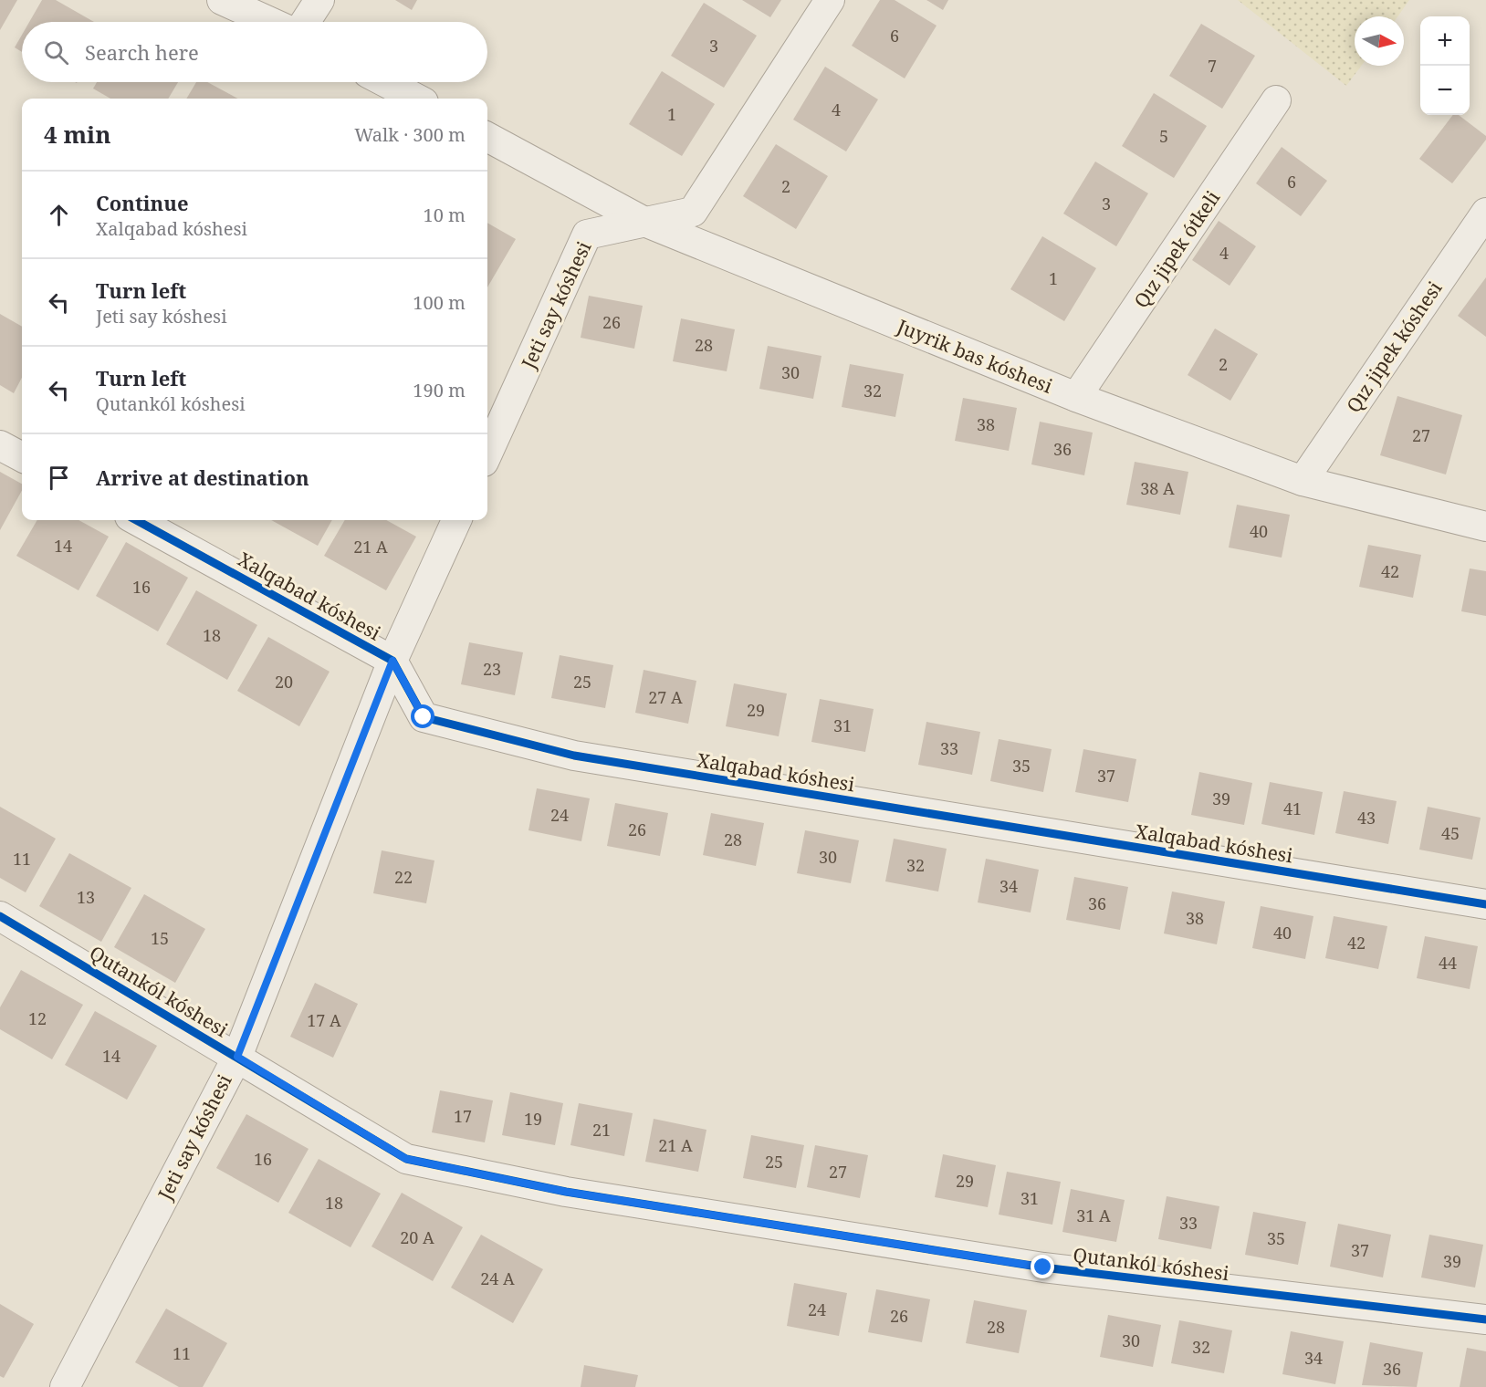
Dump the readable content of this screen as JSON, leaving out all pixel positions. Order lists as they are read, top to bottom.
{
  "streets": {
    "street": [
      "Qız jipek ótkeli",
      "Jeti say kóshesi",
      "Qız jipek kóshesi",
      "Juyrik bas kóshesi",
      "Xalqabad kóshesi",
      "Qutankól kóshesi"
    ]
  },
  "crossings": [
    ["Qız jipek ótkeli", "Juyrik bas kóshesi"],
    ["Jeti say kóshesi", "Juyrik bas kóshesi"],
    ["Jeti say kóshesi", "Xalqabad kóshesi"],
    ["Jeti say kóshesi", "Qutankól kóshesi"],
    ["Qız jipek kóshesi", "Juyrik bas kóshesi"]
  ],
  "house_numbers": [
    "6",
    "3",
    "7",
    "4",
    "1",
    "5",
    "6",
    "2",
    "3",
    "4",
    "1",
    "26",
    "28",
    "2",
    "30",
    "32",
    "38",
    "27",
    "36",
    "38 А",
    "40",
    "14",
    "21 А",
    "42",
    "16",
    "18",
    "23",
    "20",
    "25",
    "27 А",
    "29",
    "31",
    "33",
    "35",
    "37",
    "39",
    "41",
    "24",
    "43",
    "26",
    "45",
    "28",
    "30",
    "11",
    "32",
    "22",
    "34",
    "13",
    "36",
    "38",
    "40",
    "15",
    "42",
    "44",
    "12",
    "17 А",
    "14",
    "17",
    "19",
    "21",
    "21 А",
    "16",
    "25",
    "27",
    "29",
    "31",
    "18",
    "31 А",
    "33",
    "20 А",
    "35",
    "37",
    "39",
    "24 А",
    "24",
    "26",
    "28",
    "30",
    "32",
    "11",
    "34",
    "36"
  ],
  "north": "right",
  "page": {
    "map_buttons": ["+", "−"],
    "search": "Search here",
    "heading": ["4 min", "Walk · 300 m"],
    "list": [
      ["Continue", "Xalqabad kóshesi", "10 m"],
      ["Turn left", "Jeti say kóshesi", "100 m"],
      ["Turn left", "Qutankól kóshesi", "190 m"],
      "Arrive at destination"
    ]
  }
}
